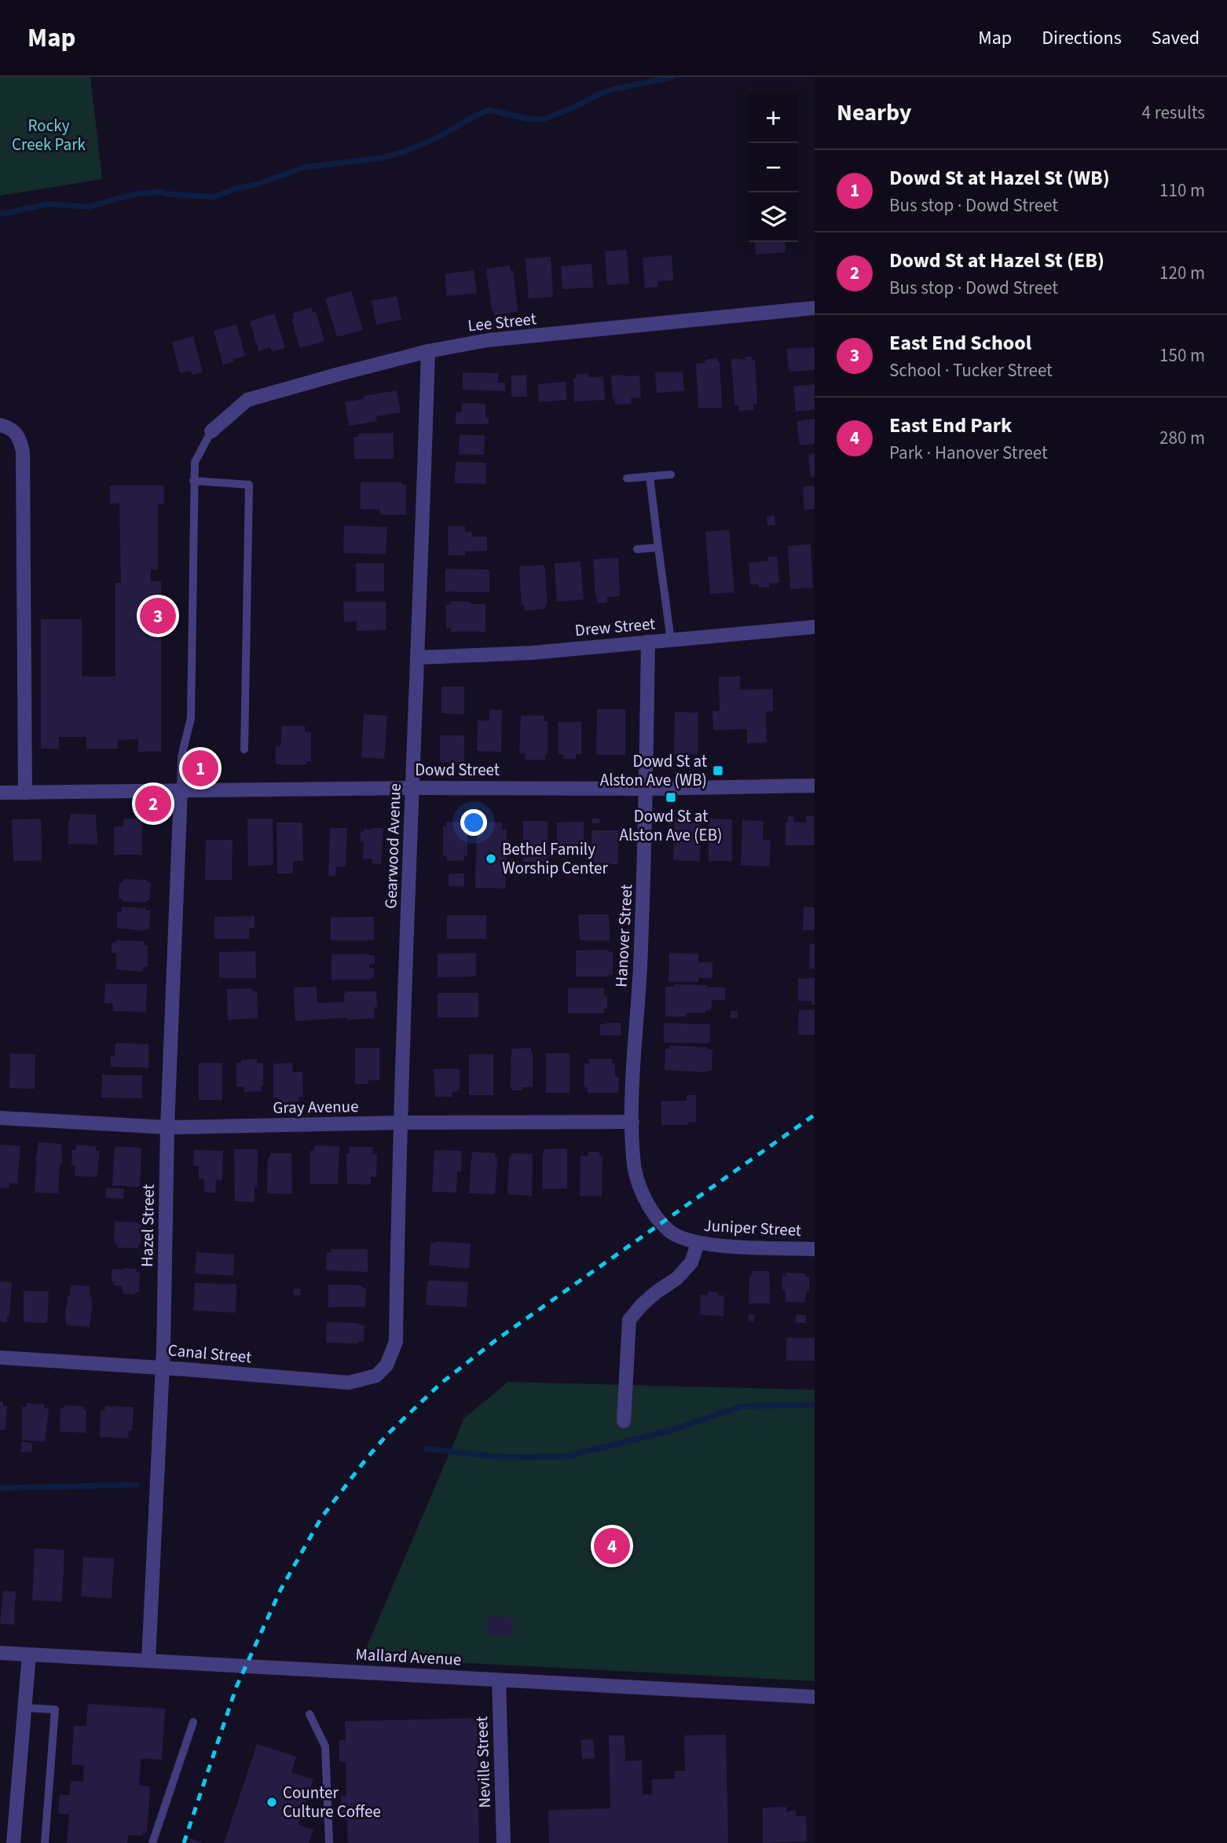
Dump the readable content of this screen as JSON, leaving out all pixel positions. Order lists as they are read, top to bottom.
{
  "streets": {
    "street": [
      "Lee Street",
      "Drew Street",
      "Dowd Street",
      "Gearwood Avenue",
      "Hanover Street",
      "Gray Avenue",
      "Hazel Street",
      "Juniper Street",
      "Canal Street",
      "Mallard Avenue",
      "Neville Street"
    ]
  },
  "crossings": [
    ["Lee Street", "Gearwood Avenue"],
    ["Drew Street", "Gearwood Avenue"],
    ["Drew Street", "Hanover Street"],
    ["Dowd Street", "Gearwood Avenue"],
    ["Dowd Street", "Hanover Street"],
    ["Dowd Street", "Hazel Street"],
    ["Gearwood Avenue", "Gray Avenue"],
    ["Gearwood Avenue", "Canal Street"],
    ["Hanover Street", "Gray Avenue"],
    ["Hanover Street", "Juniper Street"],
    ["Gray Avenue", "Hazel Street"],
    ["Hazel Street", "Canal Street"],
    ["Hazel Street", "Mallard Avenue"],
    ["Mallard Avenue", "Neville Street"]
  ],
  "parks": ["Rocky Creek Park"],
  "places": {
    "transit": ["Dowd St at Alston Ave (WB)", "Dowd St at Alston Ave (EB)"],
    "other": ["Bethel Family Worship Center", "Counter Culture Coffee"]
  },
  "page": {
    "header": "Map",
    "nav": ["Map", "Directions", "Saved"],
    "heading": ["Nearby", "4 results"],
    "map_buttons": ["+", "−"],
    "list": [
      {
        "mark": "1",
        "name": "Dowd St at Hazel St (WB)",
        "note": "Bus stop · Dowd Street",
        "value": "110 m"
      },
      {
        "mark": "2",
        "name": "Dowd St at Hazel St (EB)",
        "note": "Bus stop · Dowd Street",
        "value": "120 m"
      },
      {
        "mark": "3",
        "name": "East End School",
        "note": "School · Tucker Street",
        "value": "150 m"
      },
      {
        "mark": "4",
        "name": "East End Park",
        "note": "Park · Hanover Street",
        "value": "280 m"
      }
    ],
    "pins": [
      "3",
      "1",
      "2",
      "4"
    ]
  }
}
